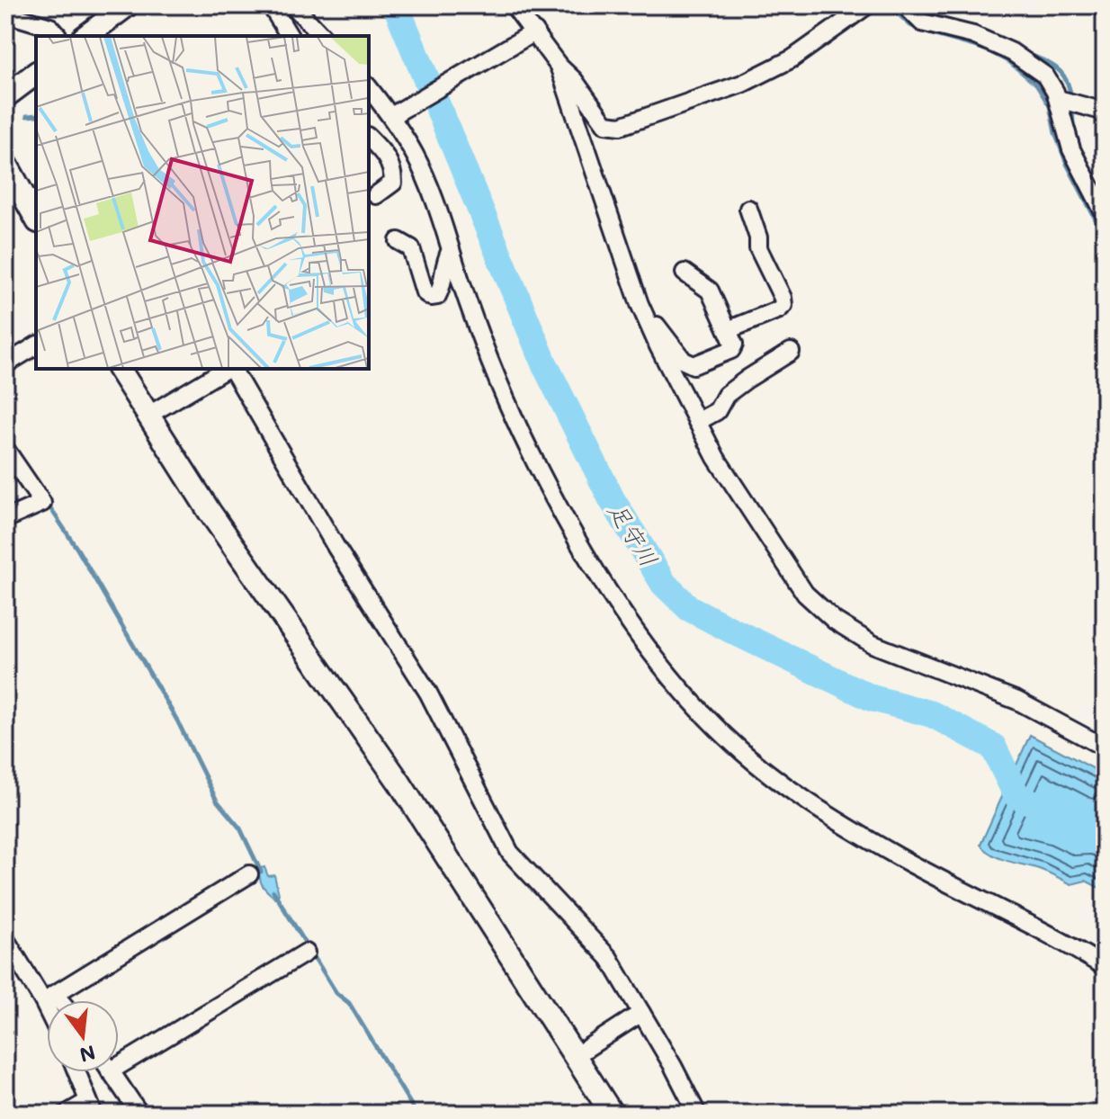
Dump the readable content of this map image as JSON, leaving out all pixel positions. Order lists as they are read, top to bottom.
{
  "water": ["足守川"],
  "north": "bottom"
}
